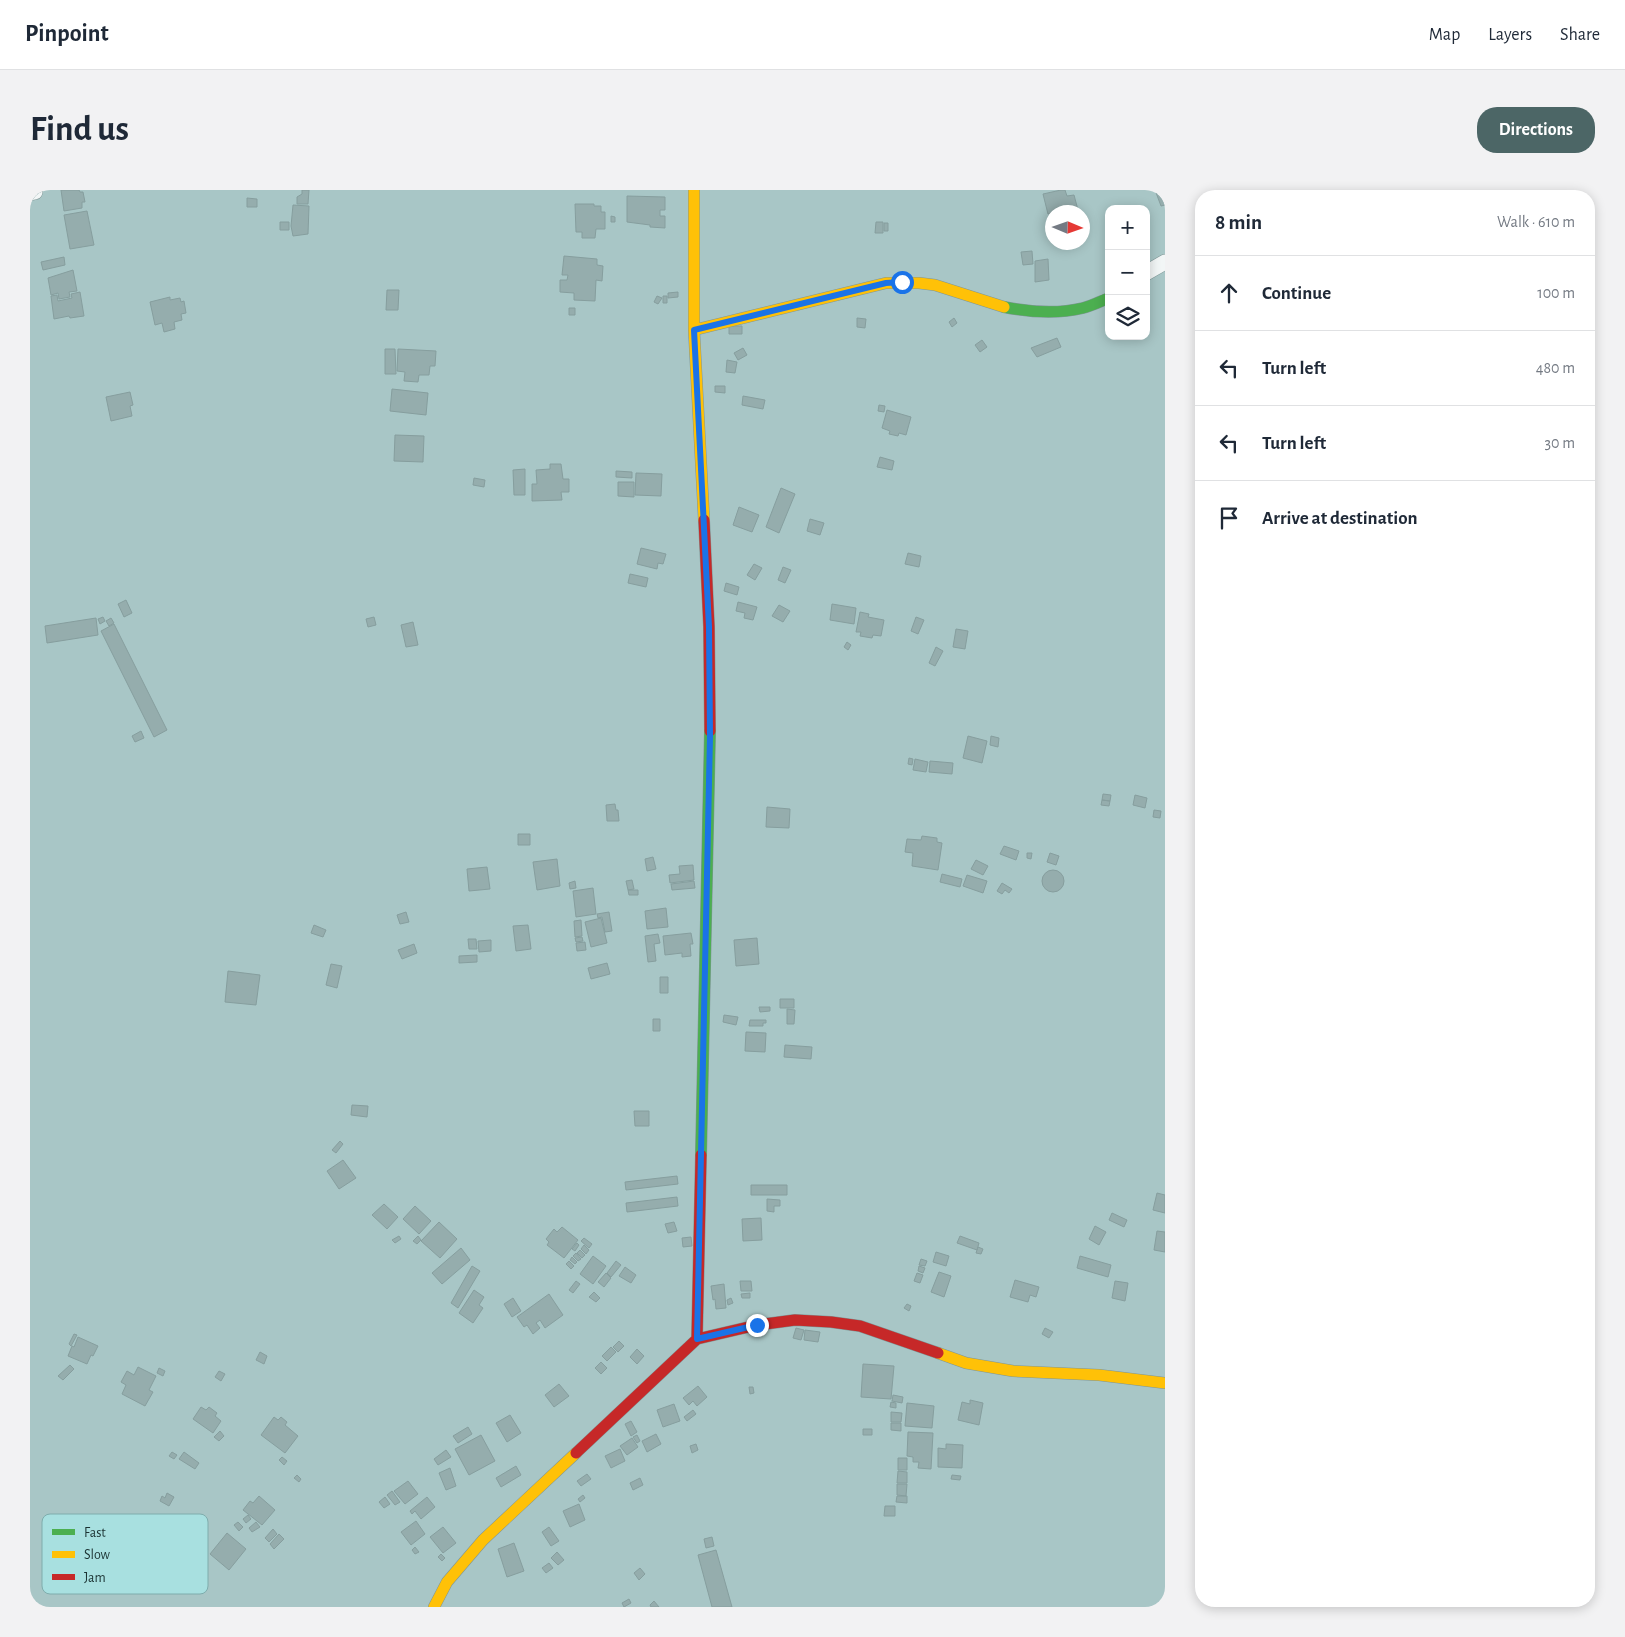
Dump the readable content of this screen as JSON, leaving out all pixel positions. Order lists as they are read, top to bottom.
{
  "legend": ["Fast", "Slow", "Jam"],
  "north": "right",
  "page": {
    "header": "Pinpoint",
    "nav": ["Map", "Layers", "Share"],
    "buttons": "Directions",
    "title": "Find us",
    "heading": ["8 min", "Walk · 610 m"],
    "map_buttons": ["+", "−"],
    "list": [
      ["Continue", "100 m"],
      ["Turn left", "480 m"],
      ["Turn left", "30 m"],
      "Arrive at destination"
    ]
  }
}
